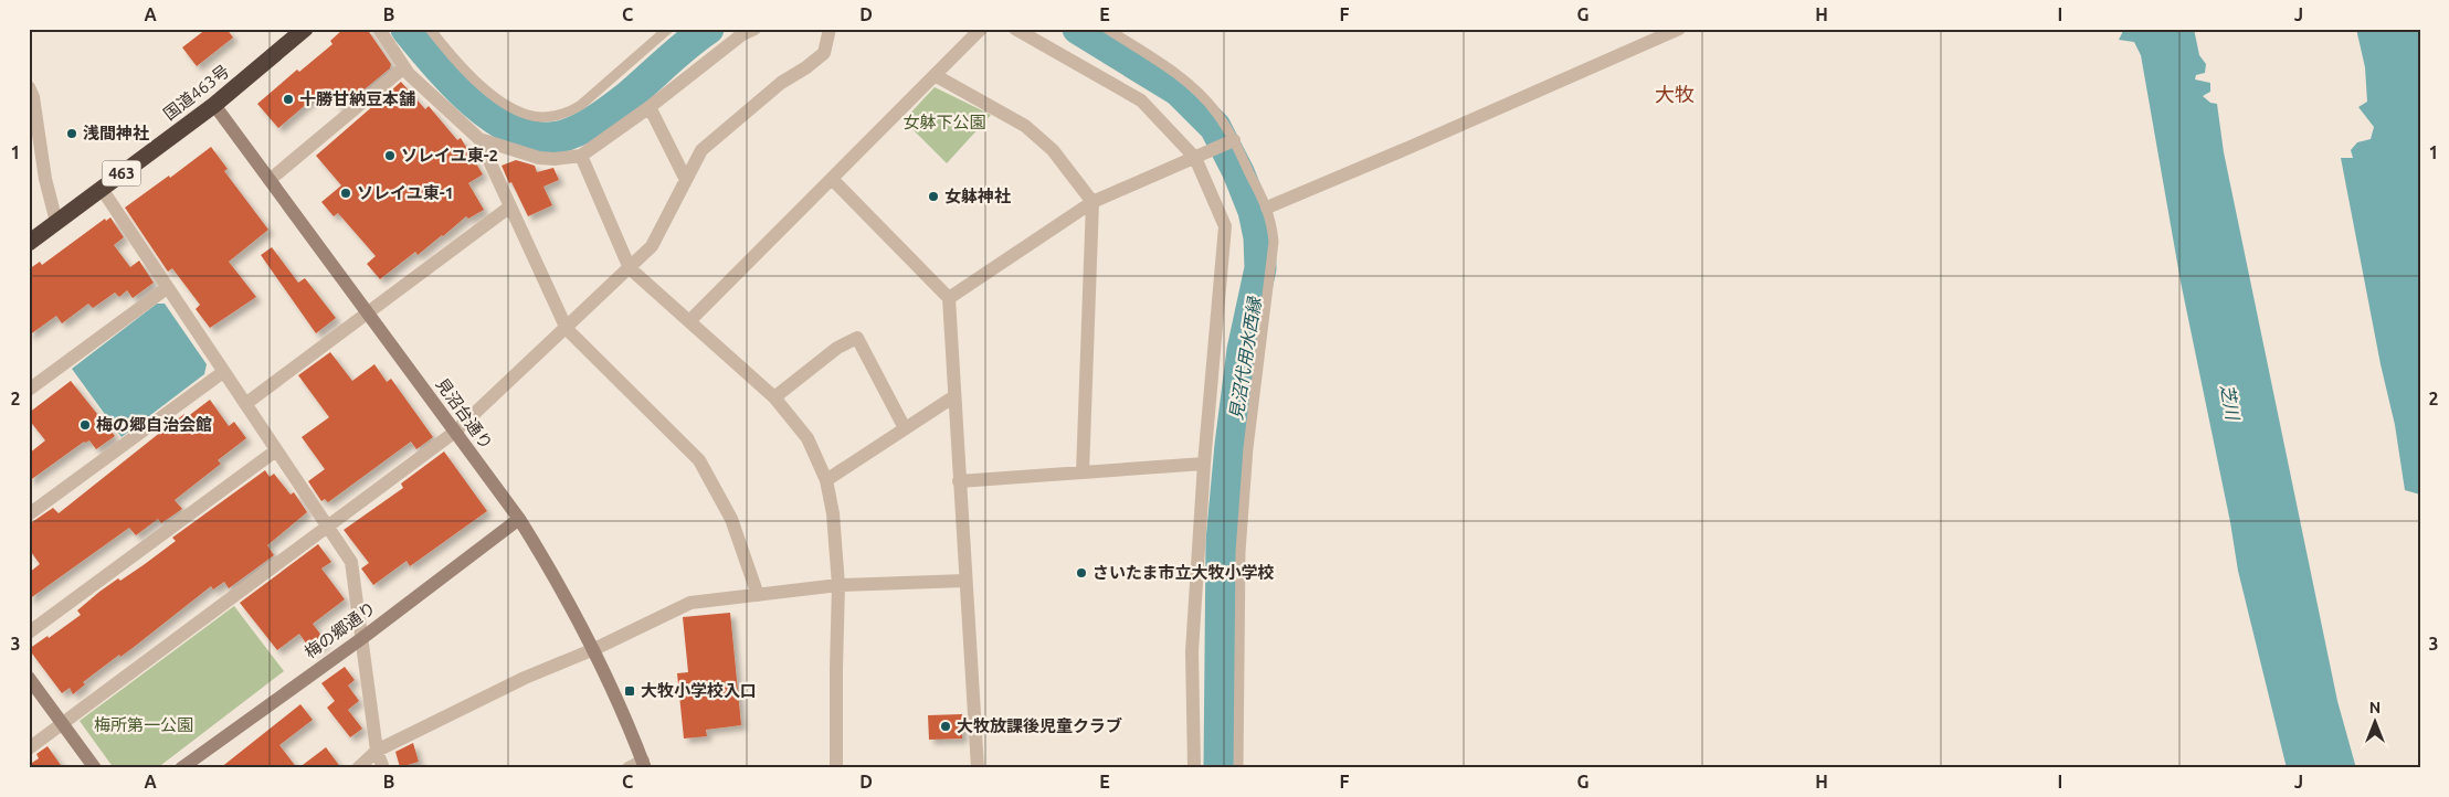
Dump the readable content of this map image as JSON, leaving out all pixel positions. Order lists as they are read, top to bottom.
{
  "streets": {
    "highway": ["国道463号", "463"],
    "street": ["見沼台通り", "梅の郷通り"]
  },
  "crossings": [
    ["国道463号", "見沼台通り"],
    ["見沼台通り", "梅の郷通り"]
  ],
  "districts": ["大牧"],
  "water": ["見沼代用水西縁", "芝川"],
  "parks": ["女躰下公園", "梅所第一公園"],
  "places": {
    "other": [
      "十勝甘納豆本舗",
      "浅間神社",
      "ソレイユ東-2",
      "ソレイユ東-1",
      "女躰神社",
      "梅の郷自治会館",
      "さいたま市立大牧小学校",
      "大牧放課後児童クラブ"
    ],
    "transit": ["大牧小学校入口"]
  },
  "north": "top",
  "grid": {
    "columns": [
      "A",
      "B",
      "C",
      "D",
      "E",
      "F",
      "G",
      "H",
      "I",
      "J"
    ],
    "rows": ["1", "2", "3"]
  }
}
